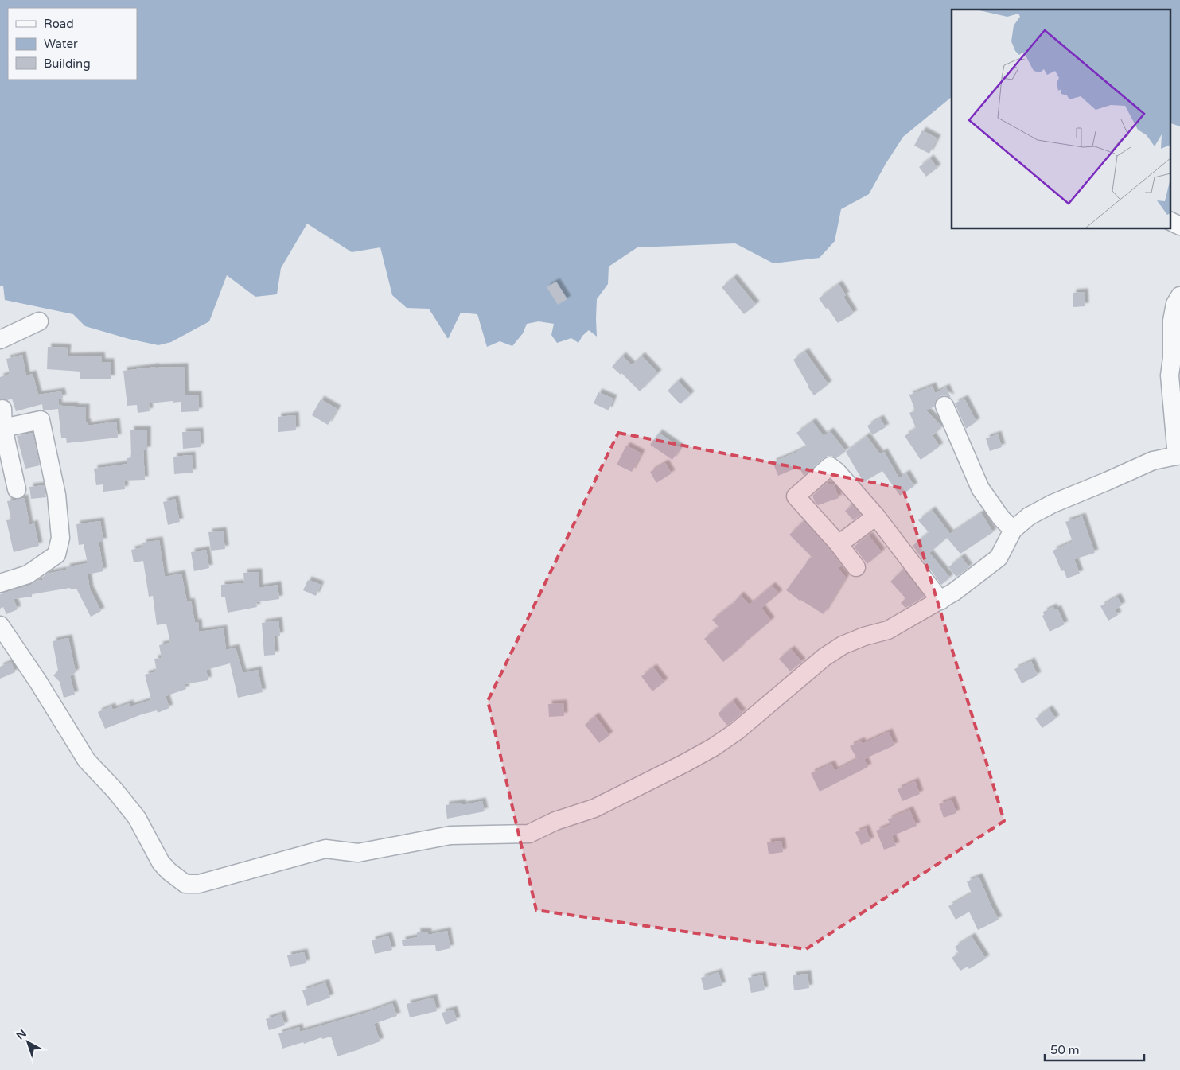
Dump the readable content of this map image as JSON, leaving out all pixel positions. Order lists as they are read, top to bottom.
{
  "legend": ["Road", "Water", "Building"],
  "scale_bar": "50 m",
  "north": "top left"
}
